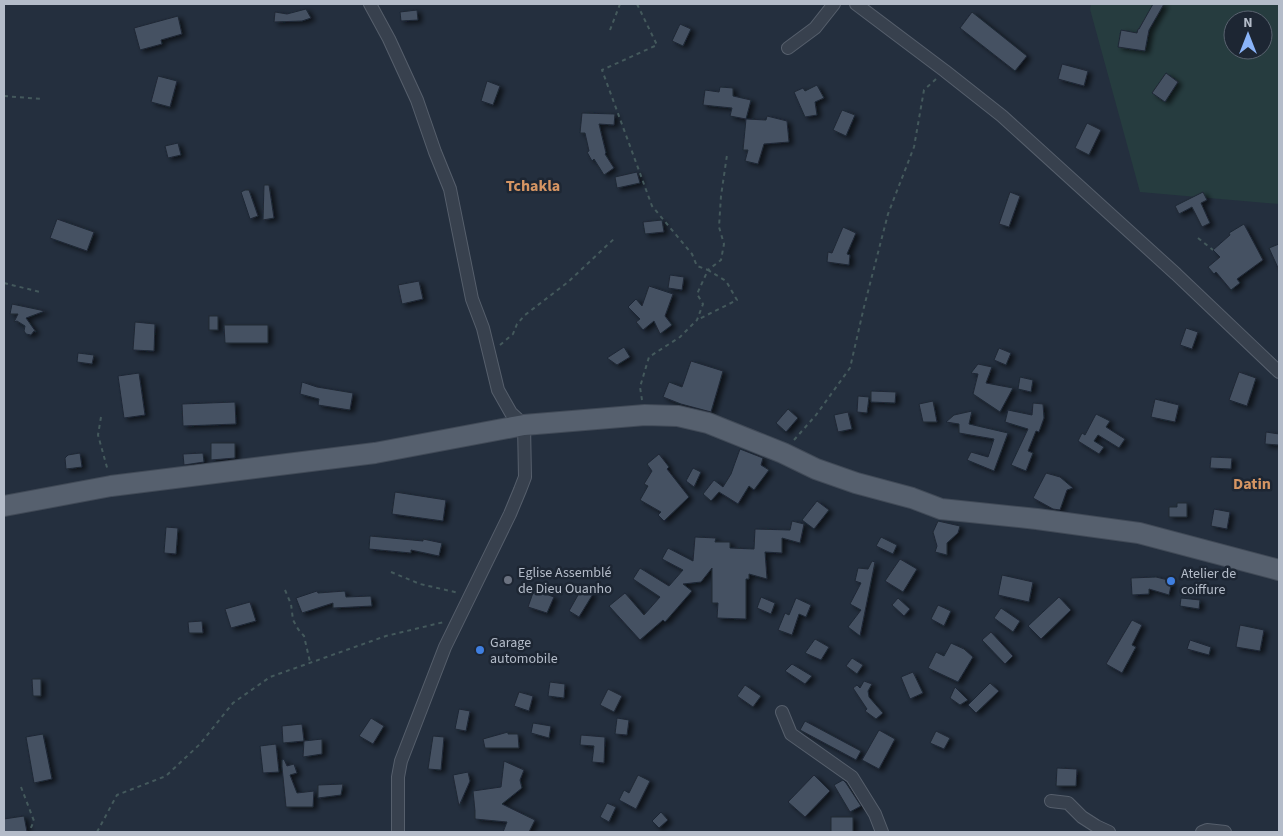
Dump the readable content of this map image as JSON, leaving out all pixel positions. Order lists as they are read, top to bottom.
{
  "districts": ["Tchakla", "Datin"],
  "places": ["Eglise Assemblé de Dieu Ouanho", "Atelier de coiffure", "Garage automobile"],
  "north": "top"
}
